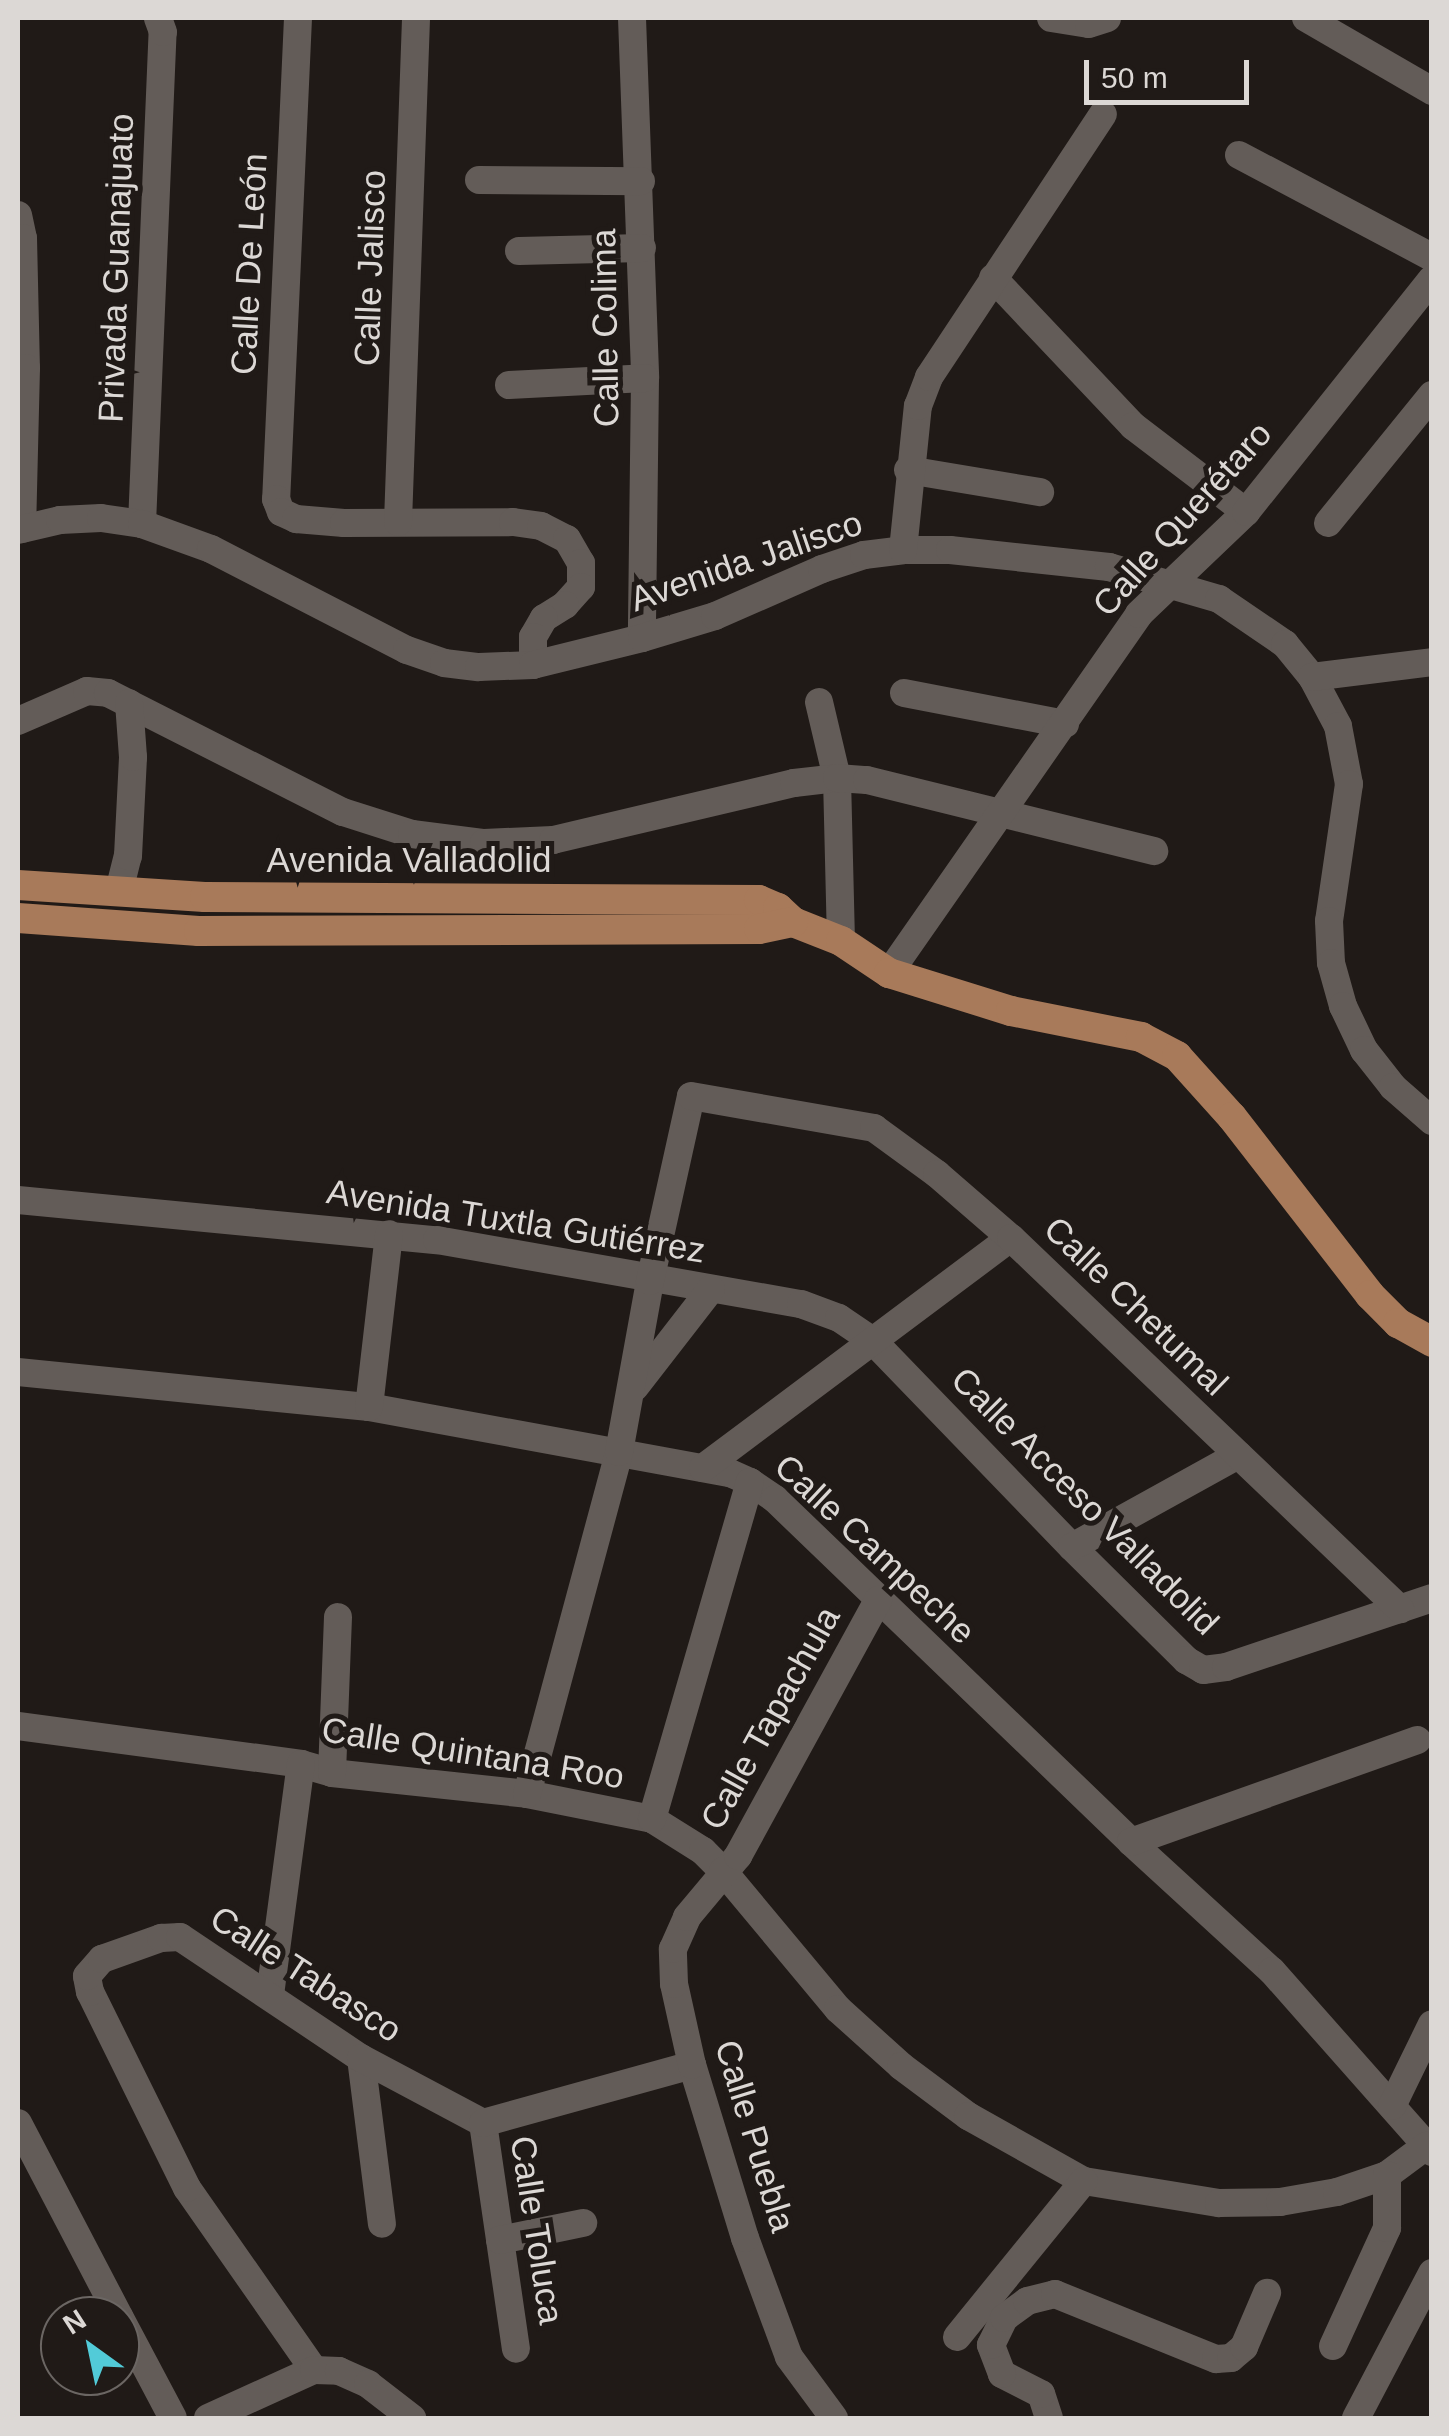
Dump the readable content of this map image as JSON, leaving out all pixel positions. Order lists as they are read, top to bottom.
{
  "streets": {
    "main road": ["Avenida Valladolid"],
    "street": [
      "Calle De León",
      "Privada Guanajuato",
      "Calle Jalisco",
      "Calle Colima",
      "Calle Querétaro",
      "Avenida Jalisco",
      "Avenida Tuxtla Gutiérrez",
      "Calle Chetumal",
      "Calle Acceso Valladolid",
      "Calle Campeche",
      "Calle Tapachula",
      "Calle Quintana Roo",
      "Calle Tabasco",
      "Calle Puebla",
      "Calle Toluca"
    ]
  },
  "crossings": [
    ["Calle De León", "Calle Jalisco"],
    ["Privada Guanajuato", "Avenida Jalisco"],
    ["Calle Colima", "Avenida Jalisco"],
    ["Calle Querétaro", "Avenida Jalisco"],
    ["Calle Querétaro", "Avenida Valladolid"],
    ["Avenida Tuxtla Gutiérrez", "Calle Chetumal"],
    ["Avenida Tuxtla Gutiérrez", "Calle Acceso Valladolid"],
    ["Calle Chetumal", "Calle Acceso Valladolid"],
    ["Calle Chetumal", "Calle Campeche"],
    ["Calle Campeche", "Calle Tapachula"],
    ["Calle Campeche", "Calle Quintana Roo"],
    ["Calle Tapachula", "Calle Quintana Roo"],
    ["Calle Tapachula", "Calle Puebla"],
    ["Calle Quintana Roo", "Calle Puebla"],
    ["Calle Tabasco", "Calle Toluca"]
  ],
  "scale_bar": "50 m",
  "north": "top left"
}
